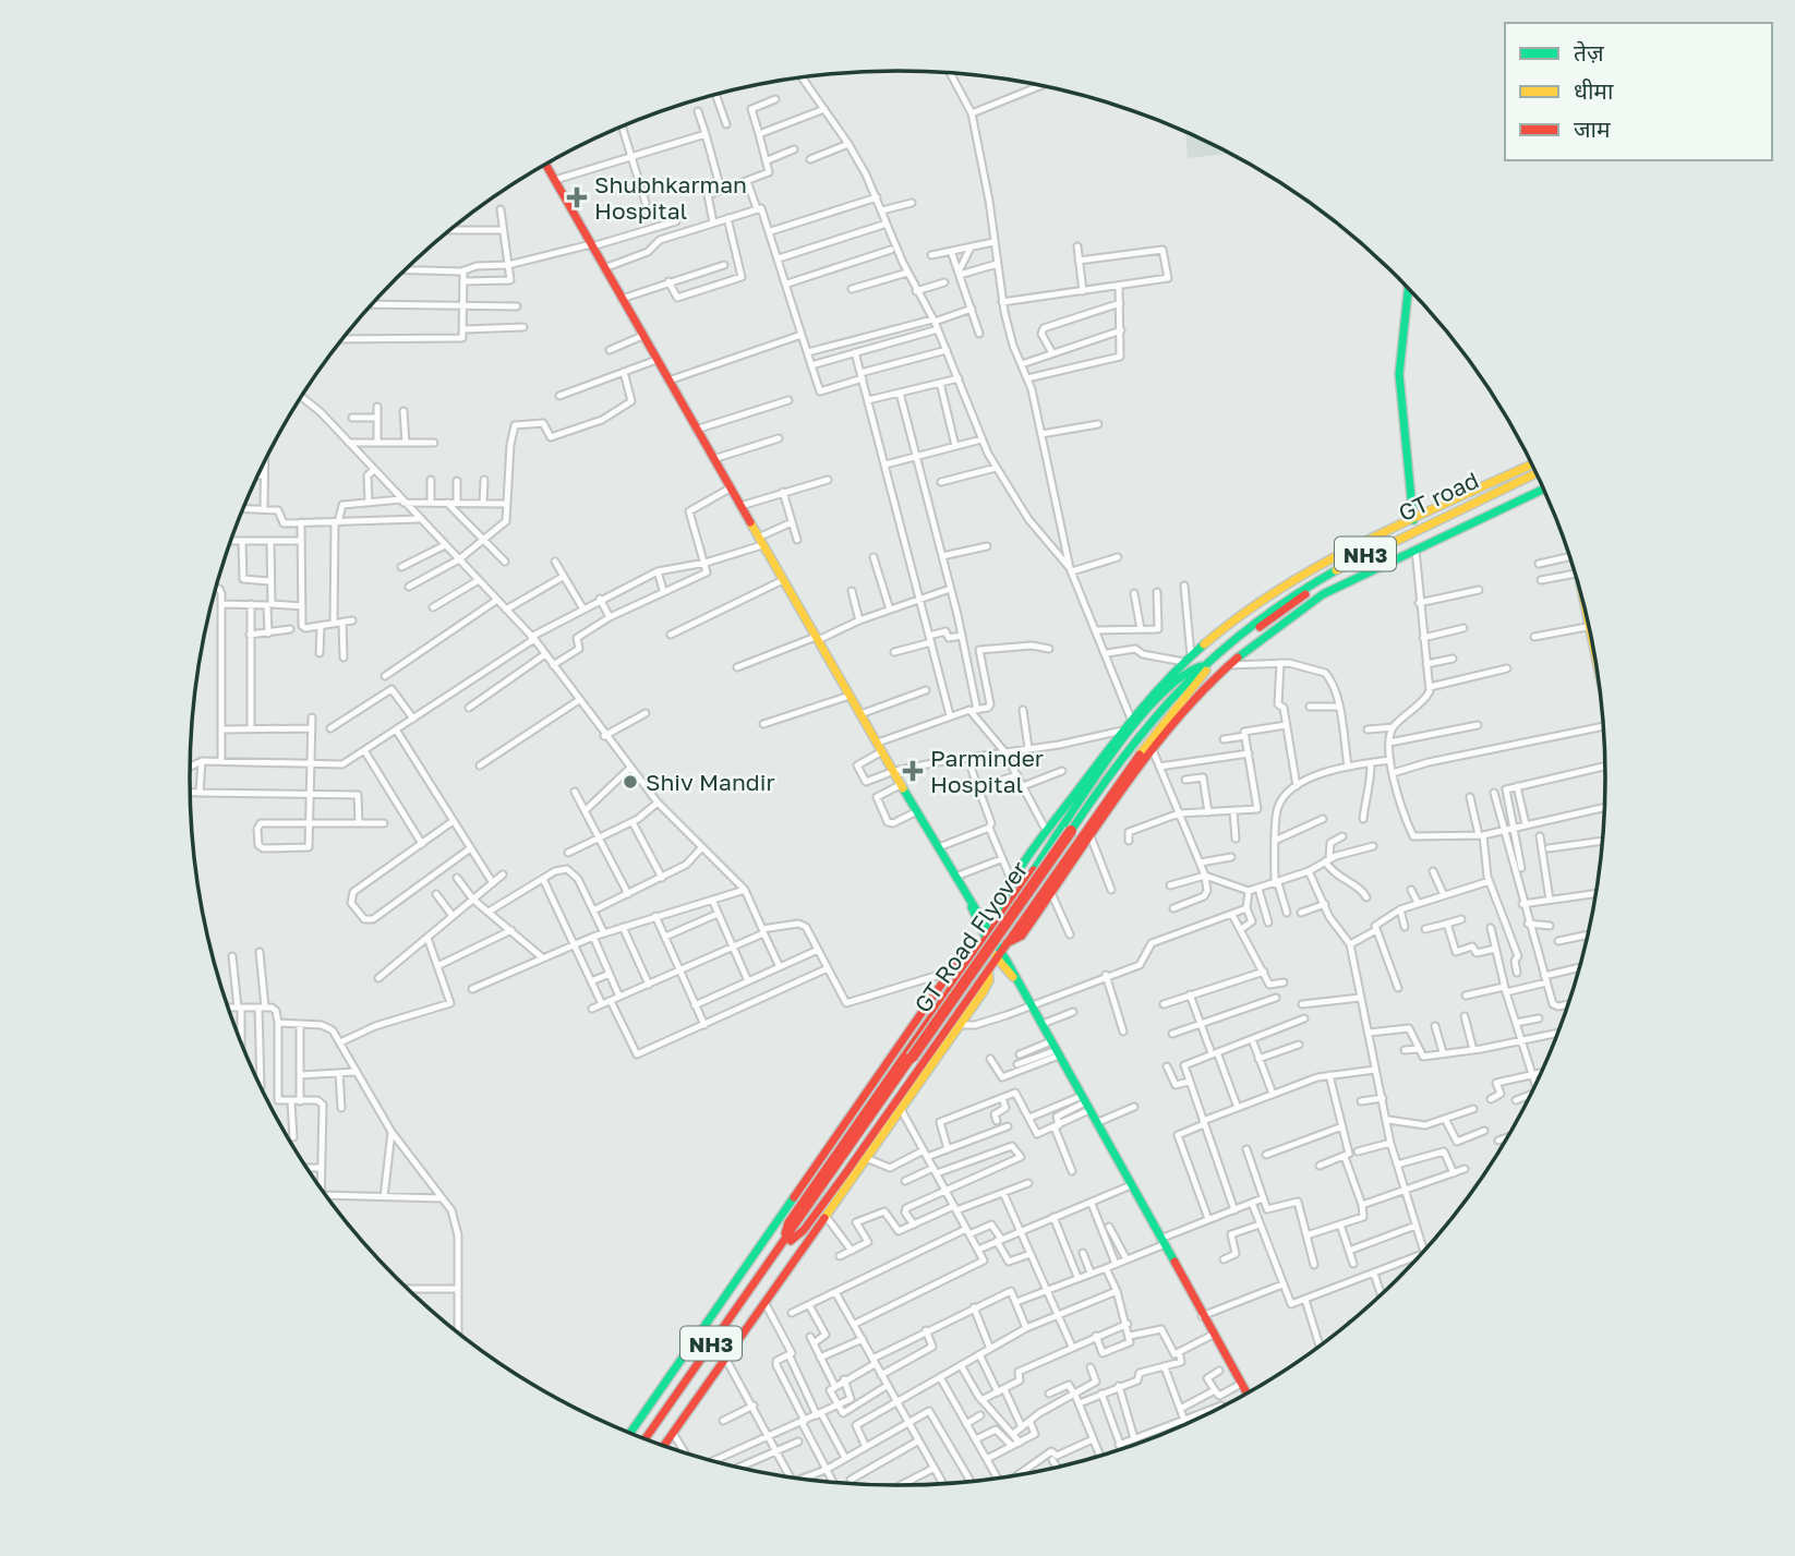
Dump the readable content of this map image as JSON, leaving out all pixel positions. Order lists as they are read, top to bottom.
{
  "streets": {
    "main road": ["GT road", "NH3", "GT Road Flyover"]
  },
  "crossings": [
    ["GT road", "GT Road Flyover"],
    ["NH3", "GT Road Flyover"]
  ],
  "places": {
    "health": ["Shubhkarman Hospital", "Parminder Hospital"],
    "other": ["Shiv Mandir"]
  },
  "legend": ["तेज़", "धीमा", "जाम"]
}
